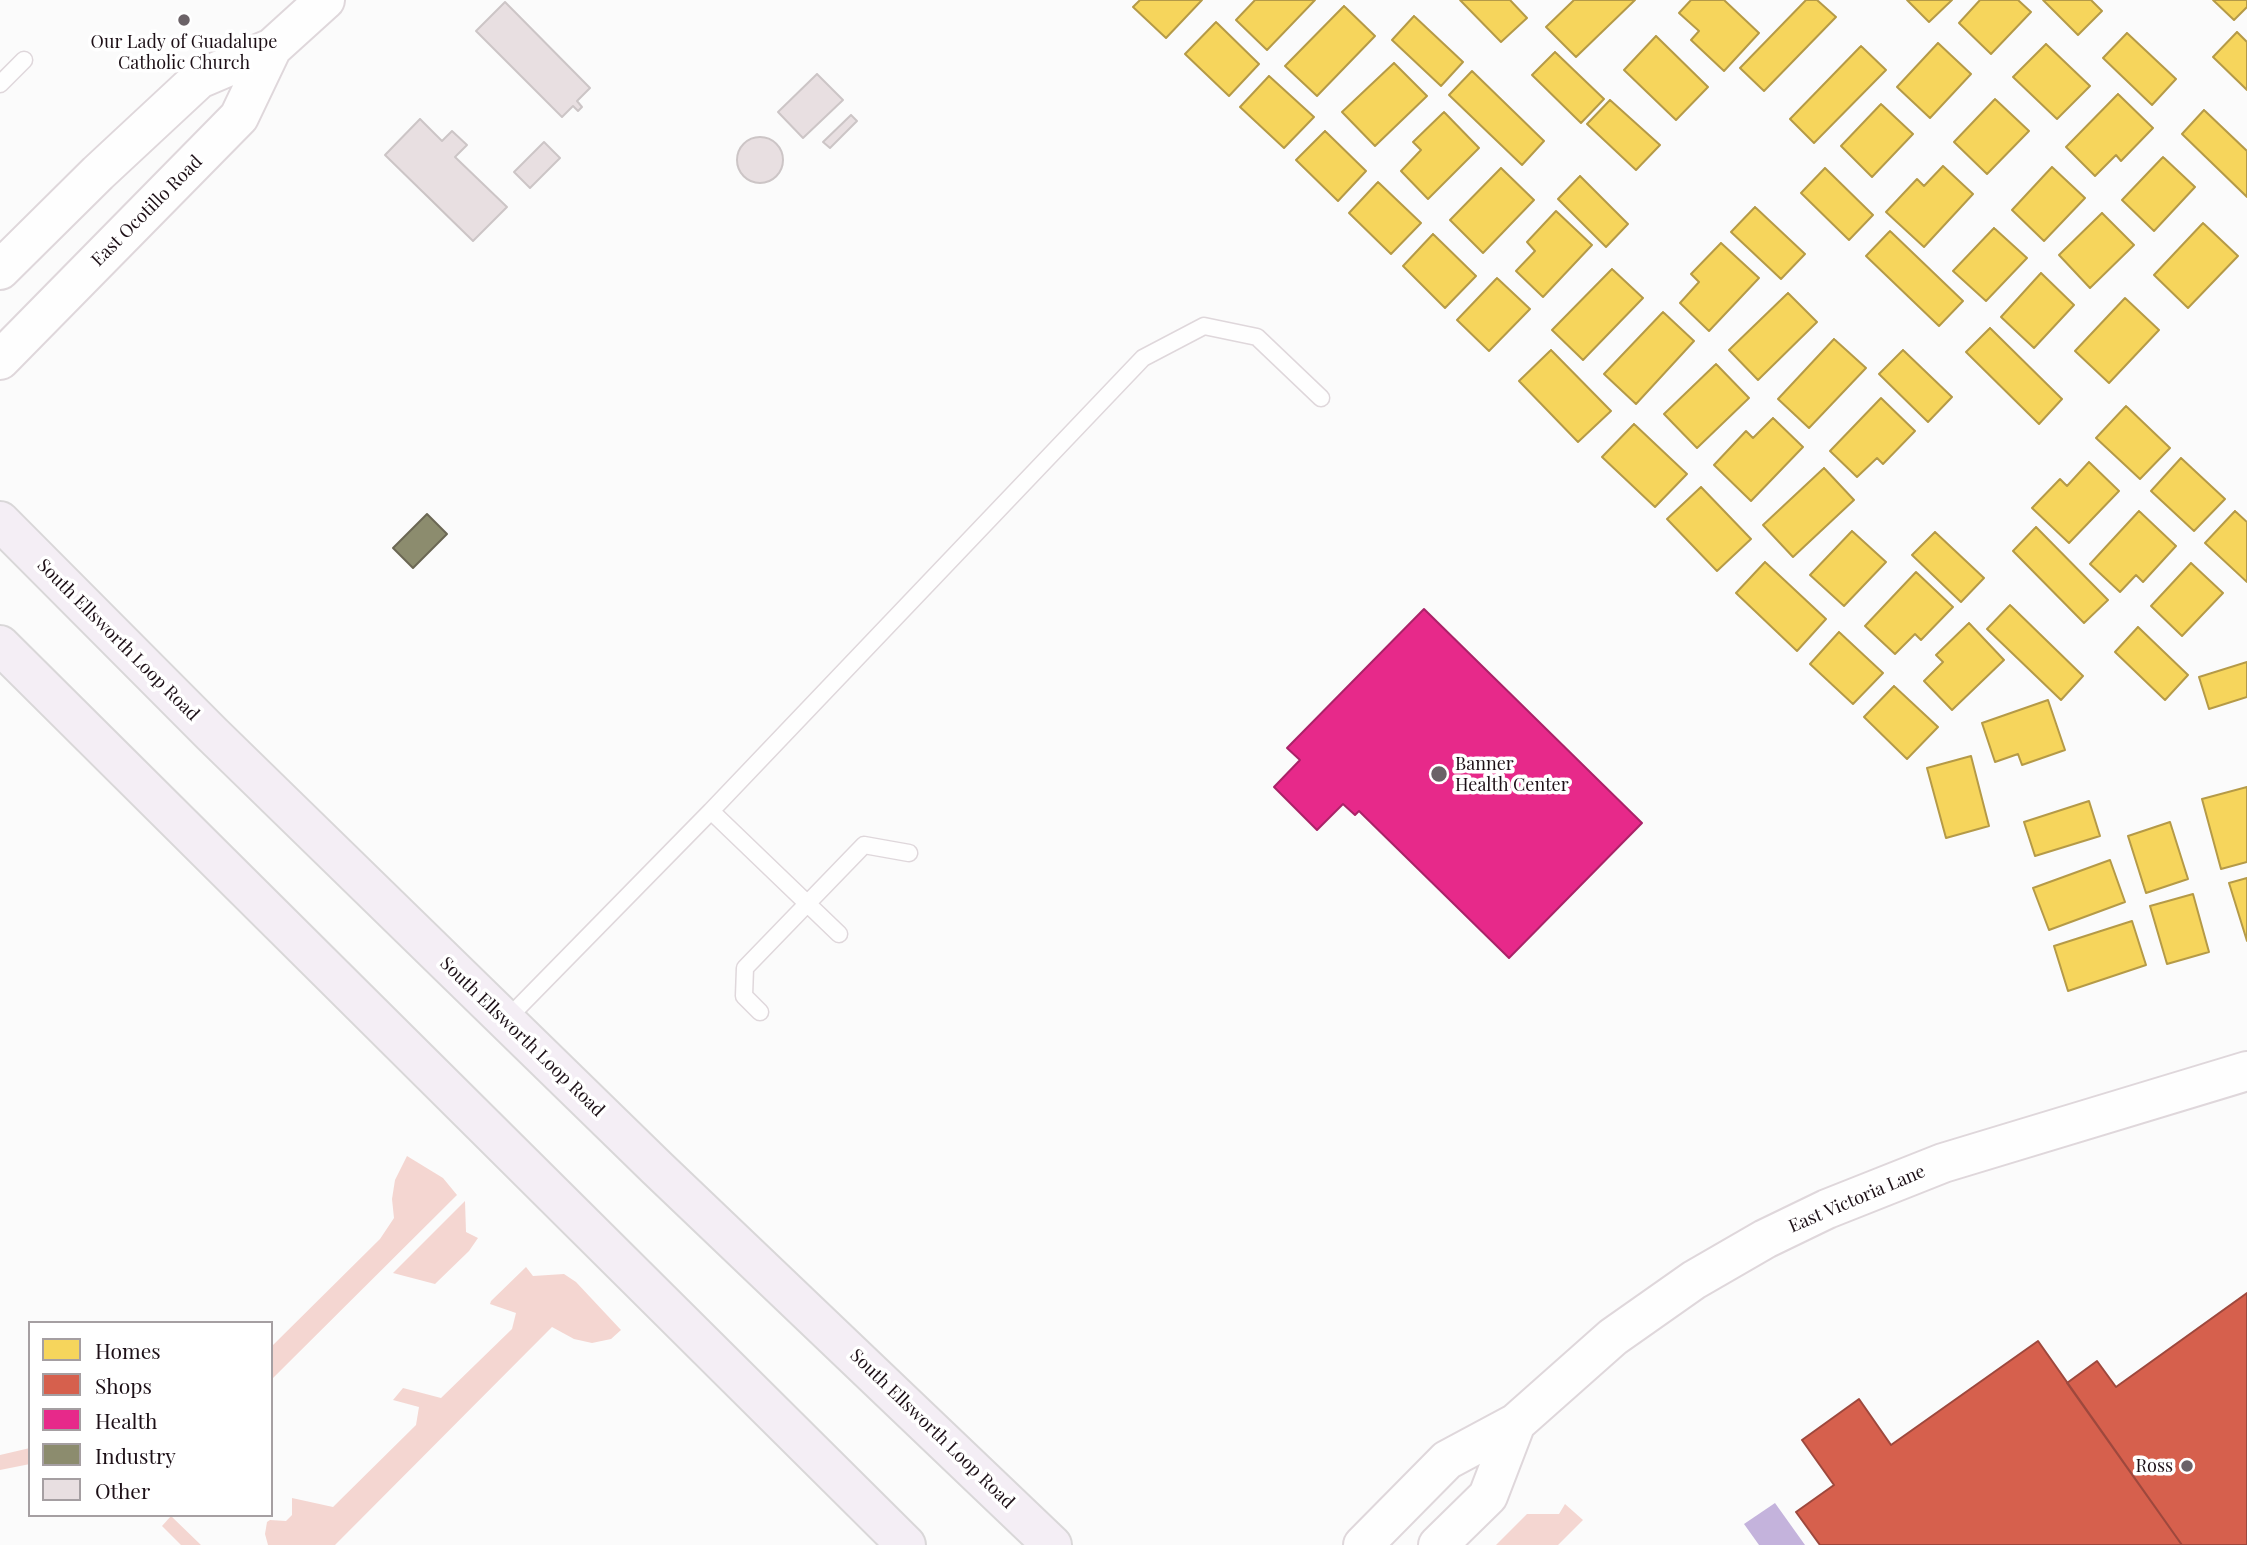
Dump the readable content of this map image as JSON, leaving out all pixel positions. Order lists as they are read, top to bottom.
{
  "streets": {
    "main road": ["South Ellsworth Loop Road"],
    "street": ["East Ocotillo Road", "East Victoria Lane"]
  },
  "places": ["Our Lady of Guadalupe Catholic Church", "Banner Health Center", "Ross"],
  "legend": [
    "Homes",
    "Shops",
    "Health",
    "Industry",
    "Other"
  ]
}
